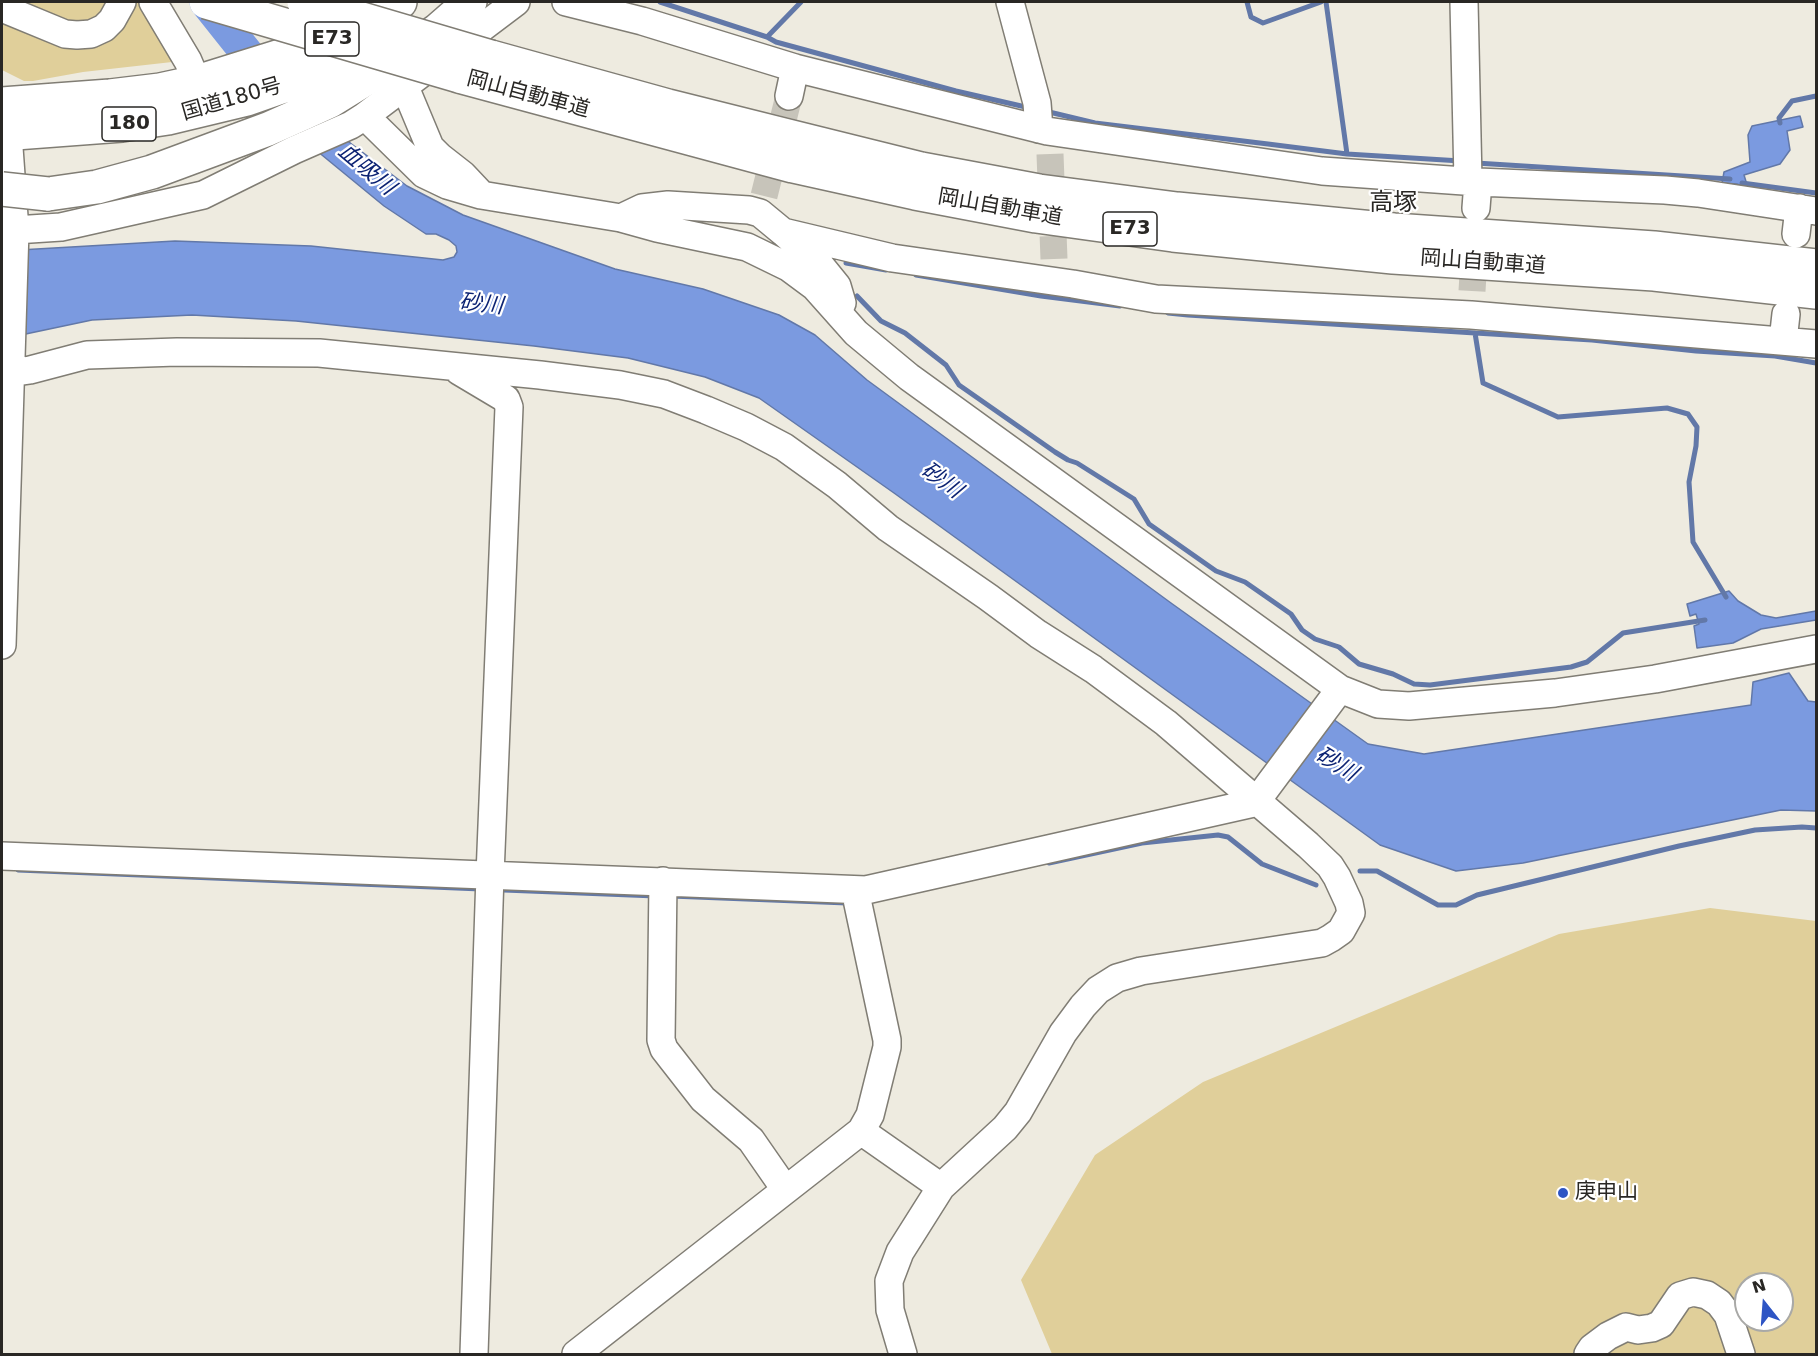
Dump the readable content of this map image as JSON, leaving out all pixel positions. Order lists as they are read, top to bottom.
{
  "streets": {
    "highway": [
      "E73",
      "岡山自動車道",
      "国道180号",
      "180"
    ]
  },
  "districts": ["高塚"],
  "water": ["血吸川", "砂川"],
  "places": ["庚申山"],
  "north": "top"
}
